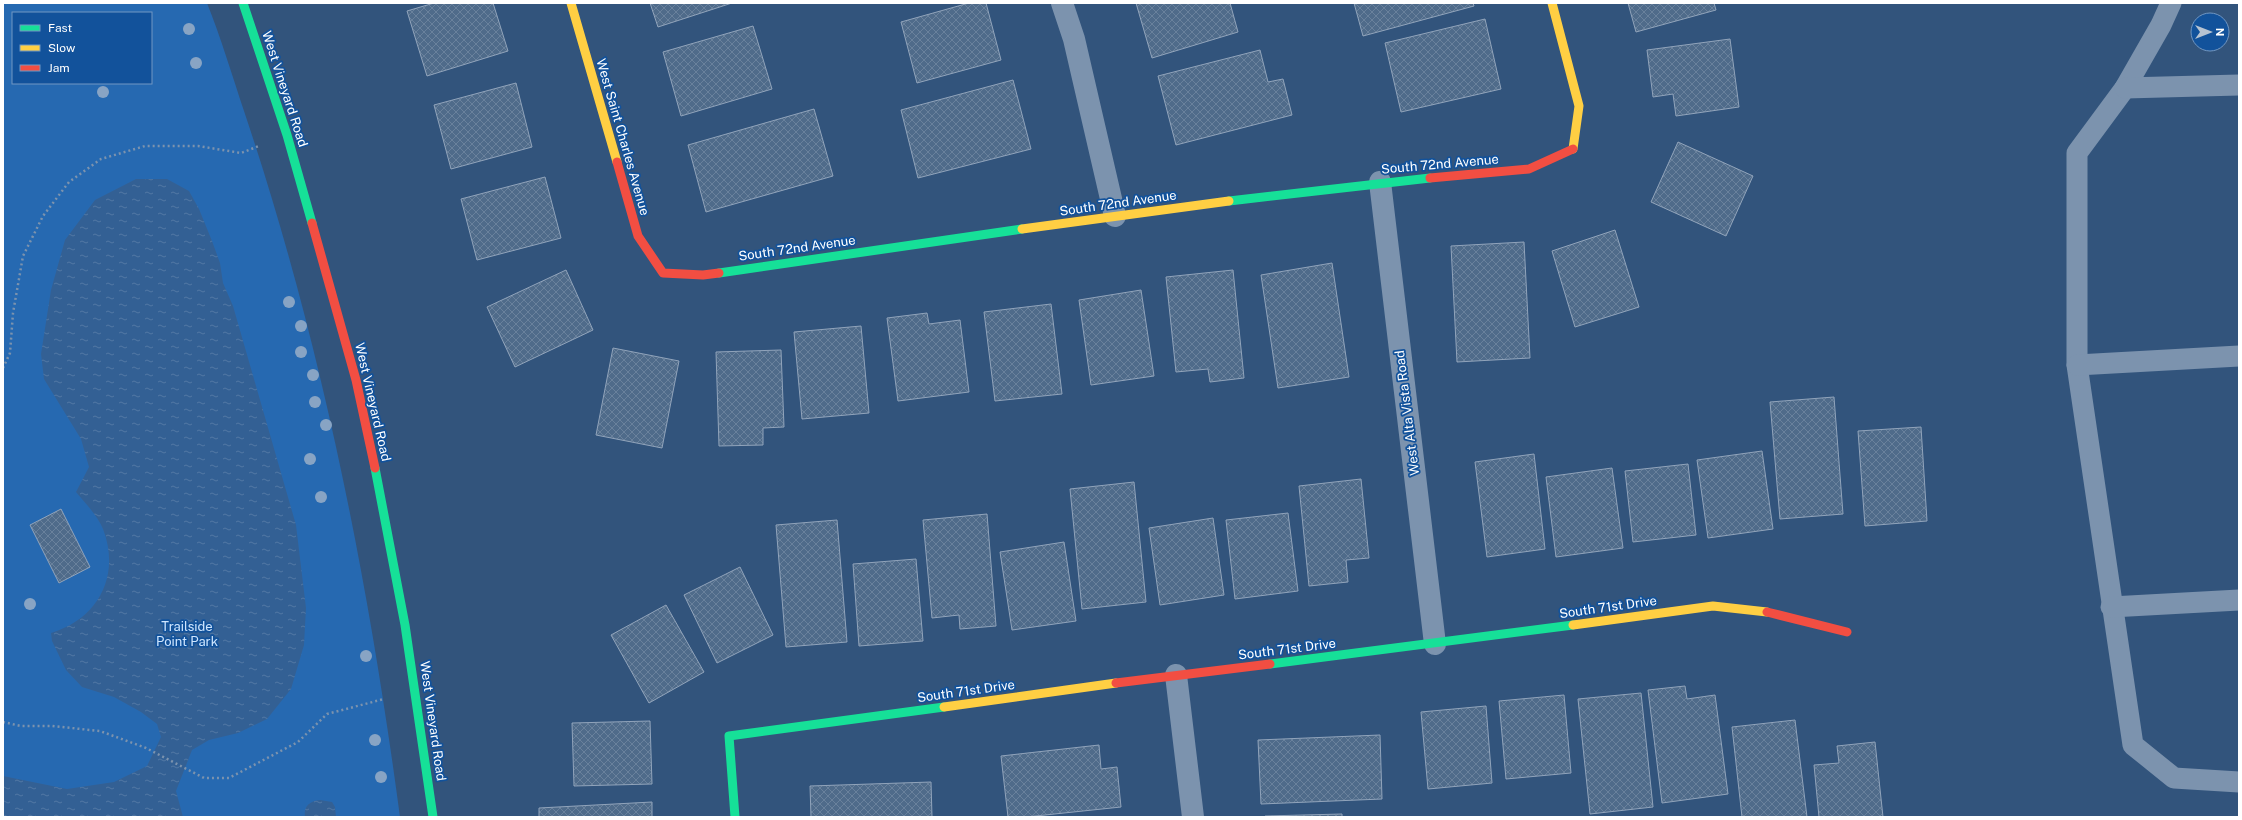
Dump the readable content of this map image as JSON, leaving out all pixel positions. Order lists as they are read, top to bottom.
{
  "streets": {
    "street": [
      "West Vineyard Road",
      "West Saint Charles Avenue",
      "South 72nd Avenue",
      "West Alta Vista Road",
      "South 71st Drive"
    ]
  },
  "crossings": [
    ["West Saint Charles Avenue", "South 72nd Avenue"],
    ["South 72nd Avenue", "West Alta Vista Road"],
    ["West Alta Vista Road", "South 71st Drive"]
  ],
  "parks": ["Trailside Point Park"],
  "legend": ["Fast", "Slow", "Jam"],
  "north": "right"
}
